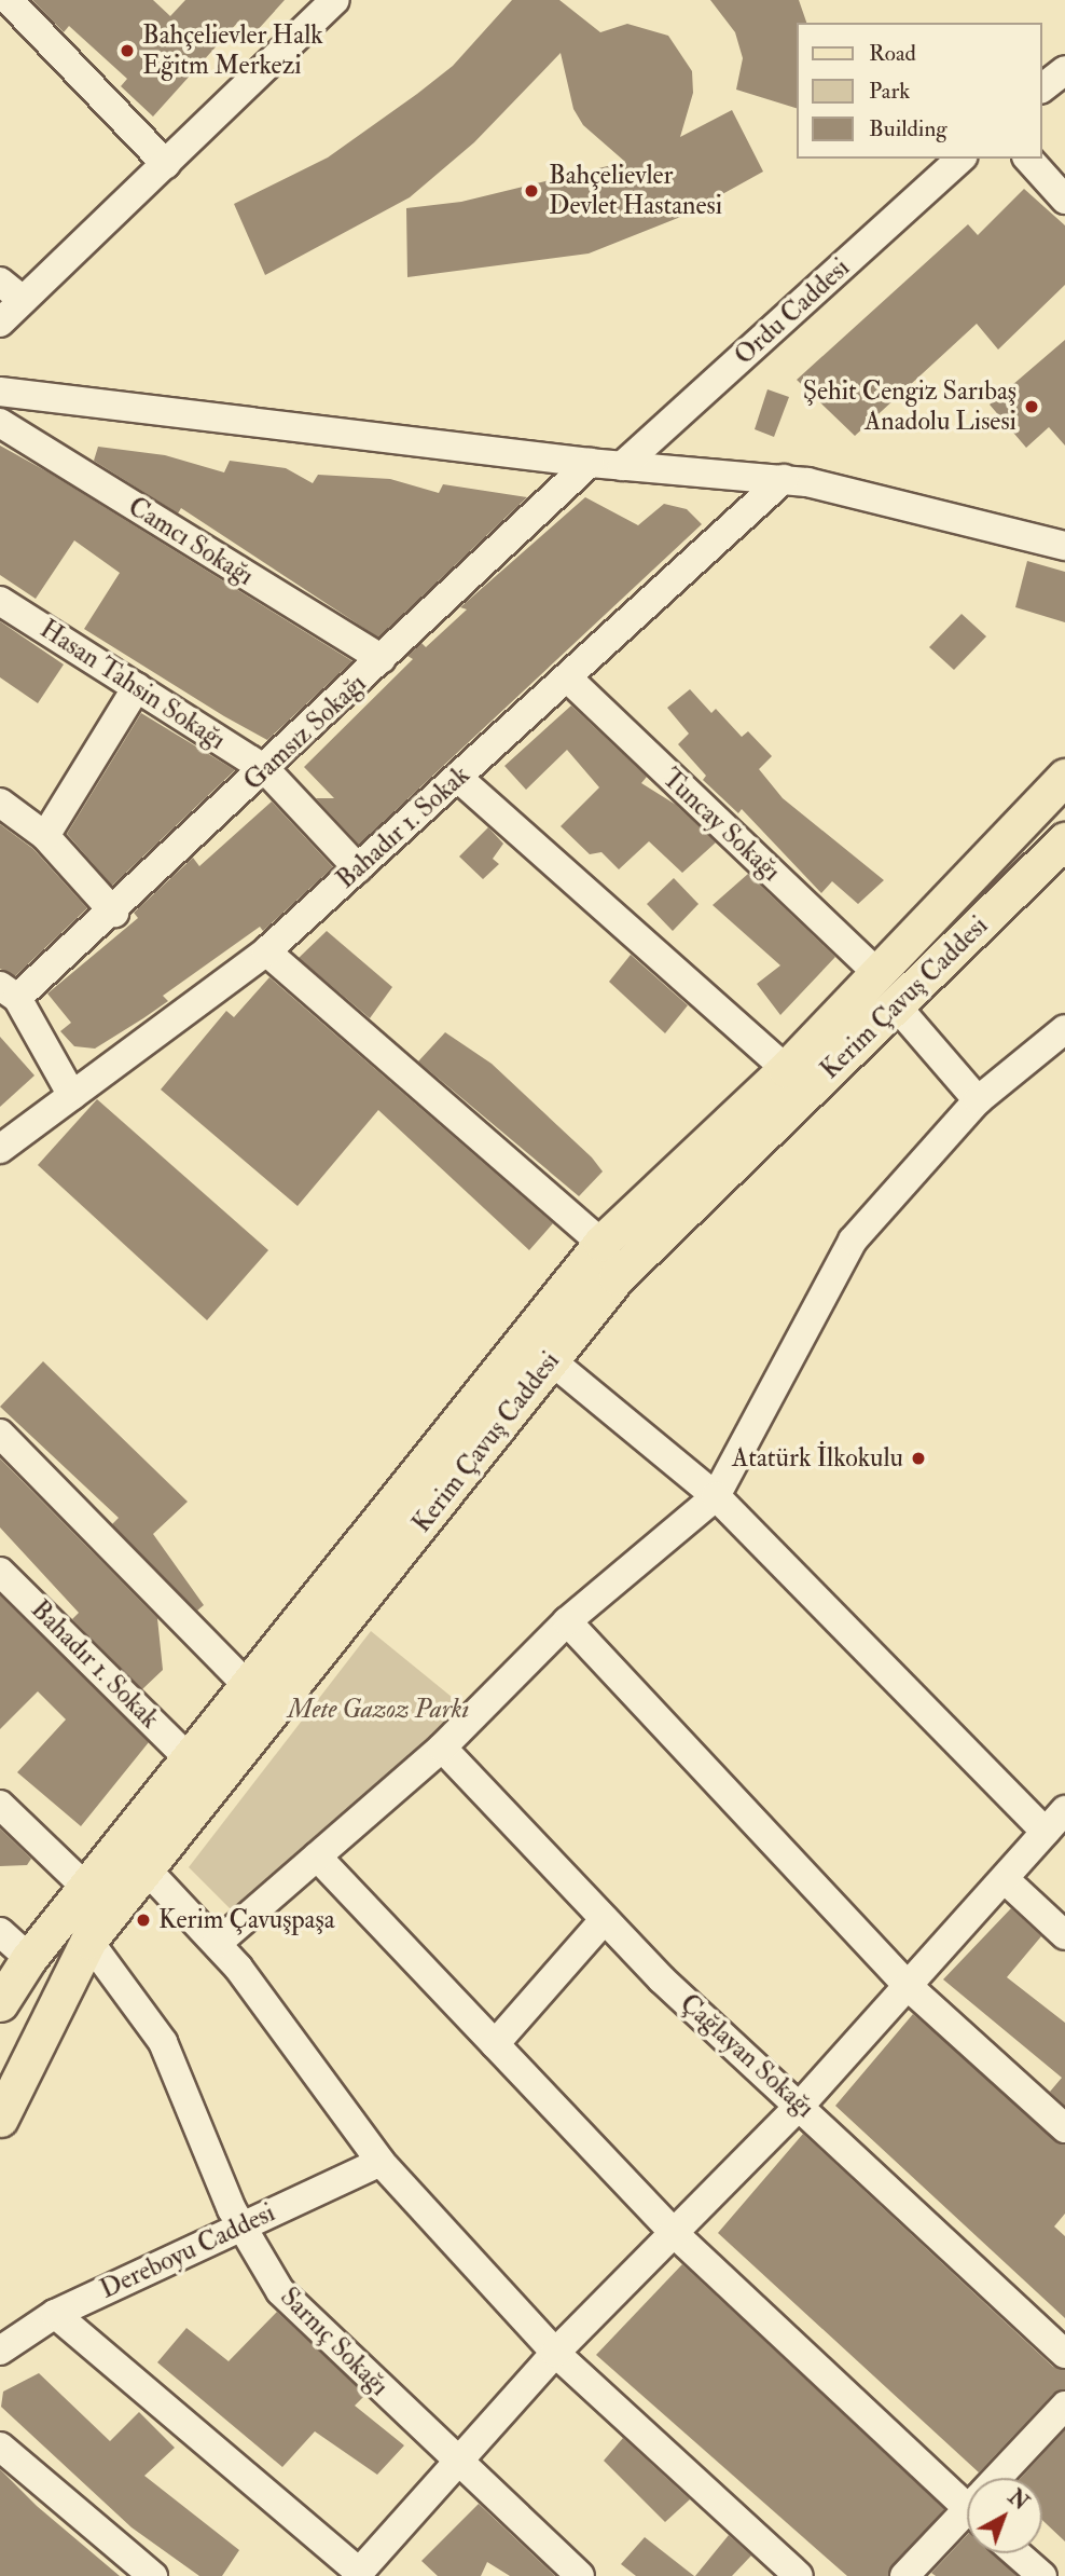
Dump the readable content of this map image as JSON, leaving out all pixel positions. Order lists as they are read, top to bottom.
{
  "streets": {
    "main road": ["Kerim Çavuş Caddesi"],
    "street": [
      "Ordu Caddesi",
      "Camcı Sokağı",
      "Hasan Tahsin Sokağı",
      "Gamsız Sokağı",
      "Tuncay Sokağı",
      "Bahadır 1. Sokak",
      "Çağlayan Sokağı",
      "Dereboyu Caddesi",
      "Sarnıç Sokağı"
    ]
  },
  "crossings": [
    ["Camcı Sokağı", "Gamsız Sokağı"],
    ["Hasan Tahsin Sokağı", "Gamsız Sokağı"],
    ["Hasan Tahsin Sokağı", "Bahadır 1. Sokak"],
    ["Tuncay Sokağı", "Bahadır 1. Sokak"],
    ["Tuncay Sokağı", "Kerim Çavuş Caddesi"],
    ["Bahadır 1. Sokak", "Kerim Çavuş Caddesi"],
    ["Kerim Çavuş Caddesi", "Sarnıç Sokağı"],
    ["Dereboyu Caddesi", "Sarnıç Sokağı"]
  ],
  "parks": ["Mete Gazoz Parkı"],
  "places": [
    "Bahçelievler Halk Eğitm Merkezi",
    "Bahçelievler Devlet Hastanesi",
    "Şehit Cengiz Sarıbaş Anadolu Lisesi",
    "Atatürk İlkokulu",
    "Kerim Çavuşpaşa"
  ],
  "legend": ["Road", "Park", "Building"],
  "north": "top right"
}
